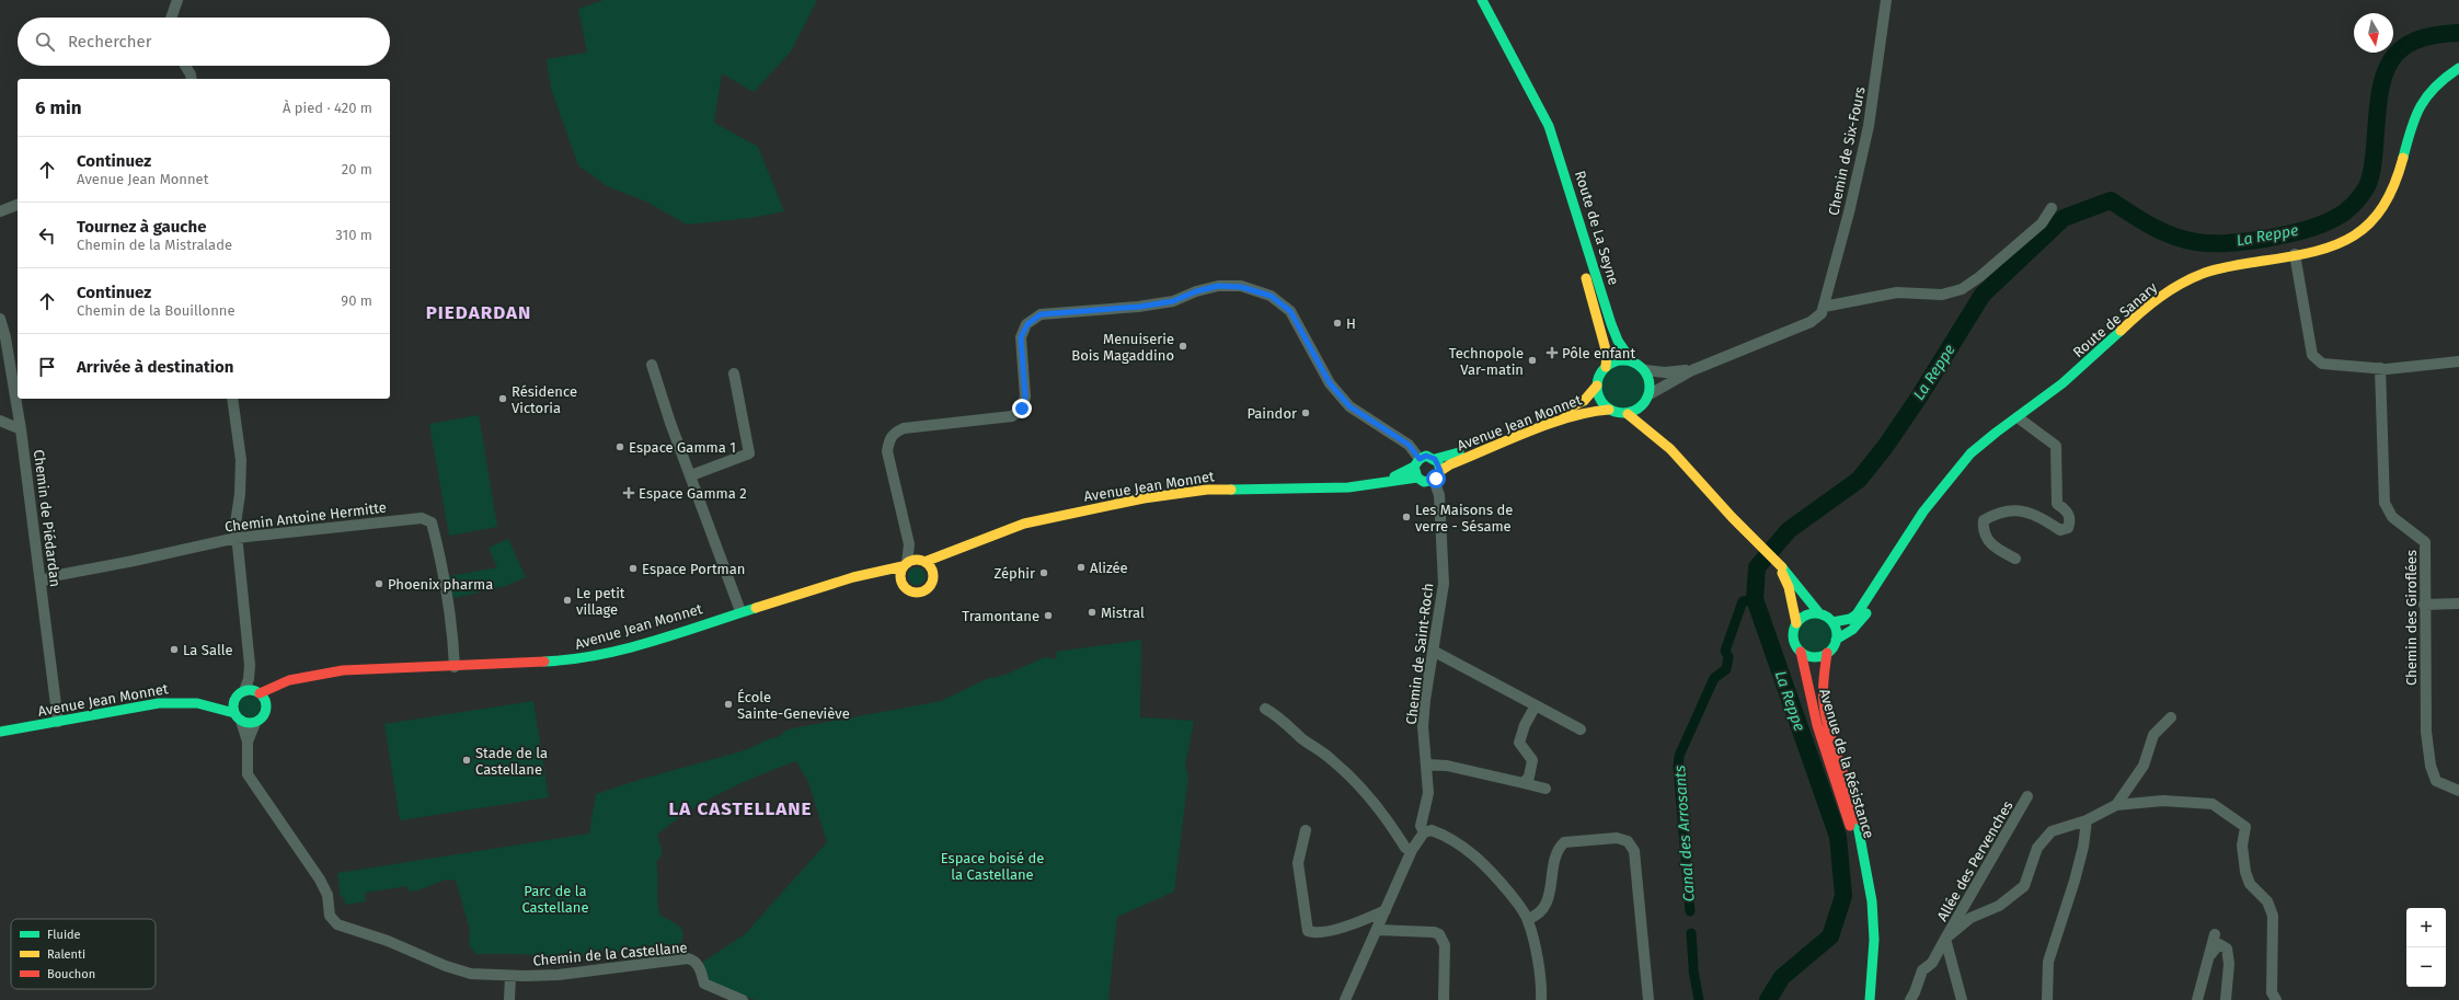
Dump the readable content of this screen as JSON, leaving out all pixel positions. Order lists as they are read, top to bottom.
{
  "streets": {
    "main road": [
      "Route de La Seyne",
      "Route de Sanary",
      "Avenue Jean Monnet",
      "Avenue de la Résistance"
    ],
    "street": [
      "Chemin de Six-Fours",
      "Chemin Antoine Hermitte",
      "Chemin de Piédardan",
      "Chemin des Giroflées",
      "Chemin de Saint-Roch",
      "Allée des Pervenches",
      "Chemin de la Castellane"
    ]
  },
  "crossings": [
    ["Route de La Seyne", "Avenue Jean Monnet"],
    ["Route de Sanary", "Avenue de la Résistance"],
    ["Avenue Jean Monnet", "Chemin Antoine Hermitte"],
    ["Avenue Jean Monnet", "Chemin de Piédardan"],
    ["Avenue Jean Monnet", "Chemin de Saint-Roch"],
    ["Avenue Jean Monnet", "Chemin de la Castellane"],
    ["Chemin Antoine Hermitte", "Chemin de Piédardan"]
  ],
  "districts": ["PIEDARDAN", "LA CASTELLANE"],
  "water": ["La Reppe", "Canal des Arrosants"],
  "parks": ["Espace boisé de la Castellane", "Parc de la Castellane"],
  "places": {
    "other": [
      "H",
      "Menuiserie Bois Magaddino",
      "Technopole Var-matin",
      "Résidence Victoria",
      "Paindor",
      "Espace Gamma 1",
      "Les Maisons de verre - Sésame",
      "Alizée",
      "Espace Portman",
      "Zéphir",
      "Phoenix pharma",
      "Le petit village",
      "Mistral",
      "Tramontane",
      "La Salle",
      "École Sainte-Geneviève",
      "Stade de la Castellane"
    ],
    "health": ["Pôle enfant", "Espace Gamma 2"]
  },
  "legend": ["Fluide", "Ralenti", "Bouchon"],
  "north": "bottom",
  "page": {
    "search": "Rechercher",
    "heading": ["6 min", "À pied · 420 m"],
    "list": [
      ["Continuez", "Avenue Jean Monnet", "20 m"],
      ["Tournez à gauche", "Chemin de la Mistralade", "310 m"],
      ["Continuez", "Chemin de la Bouillonne", "90 m"],
      "Arrivée à destination"
    ],
    "map_buttons": ["+", "−"]
  }
}
